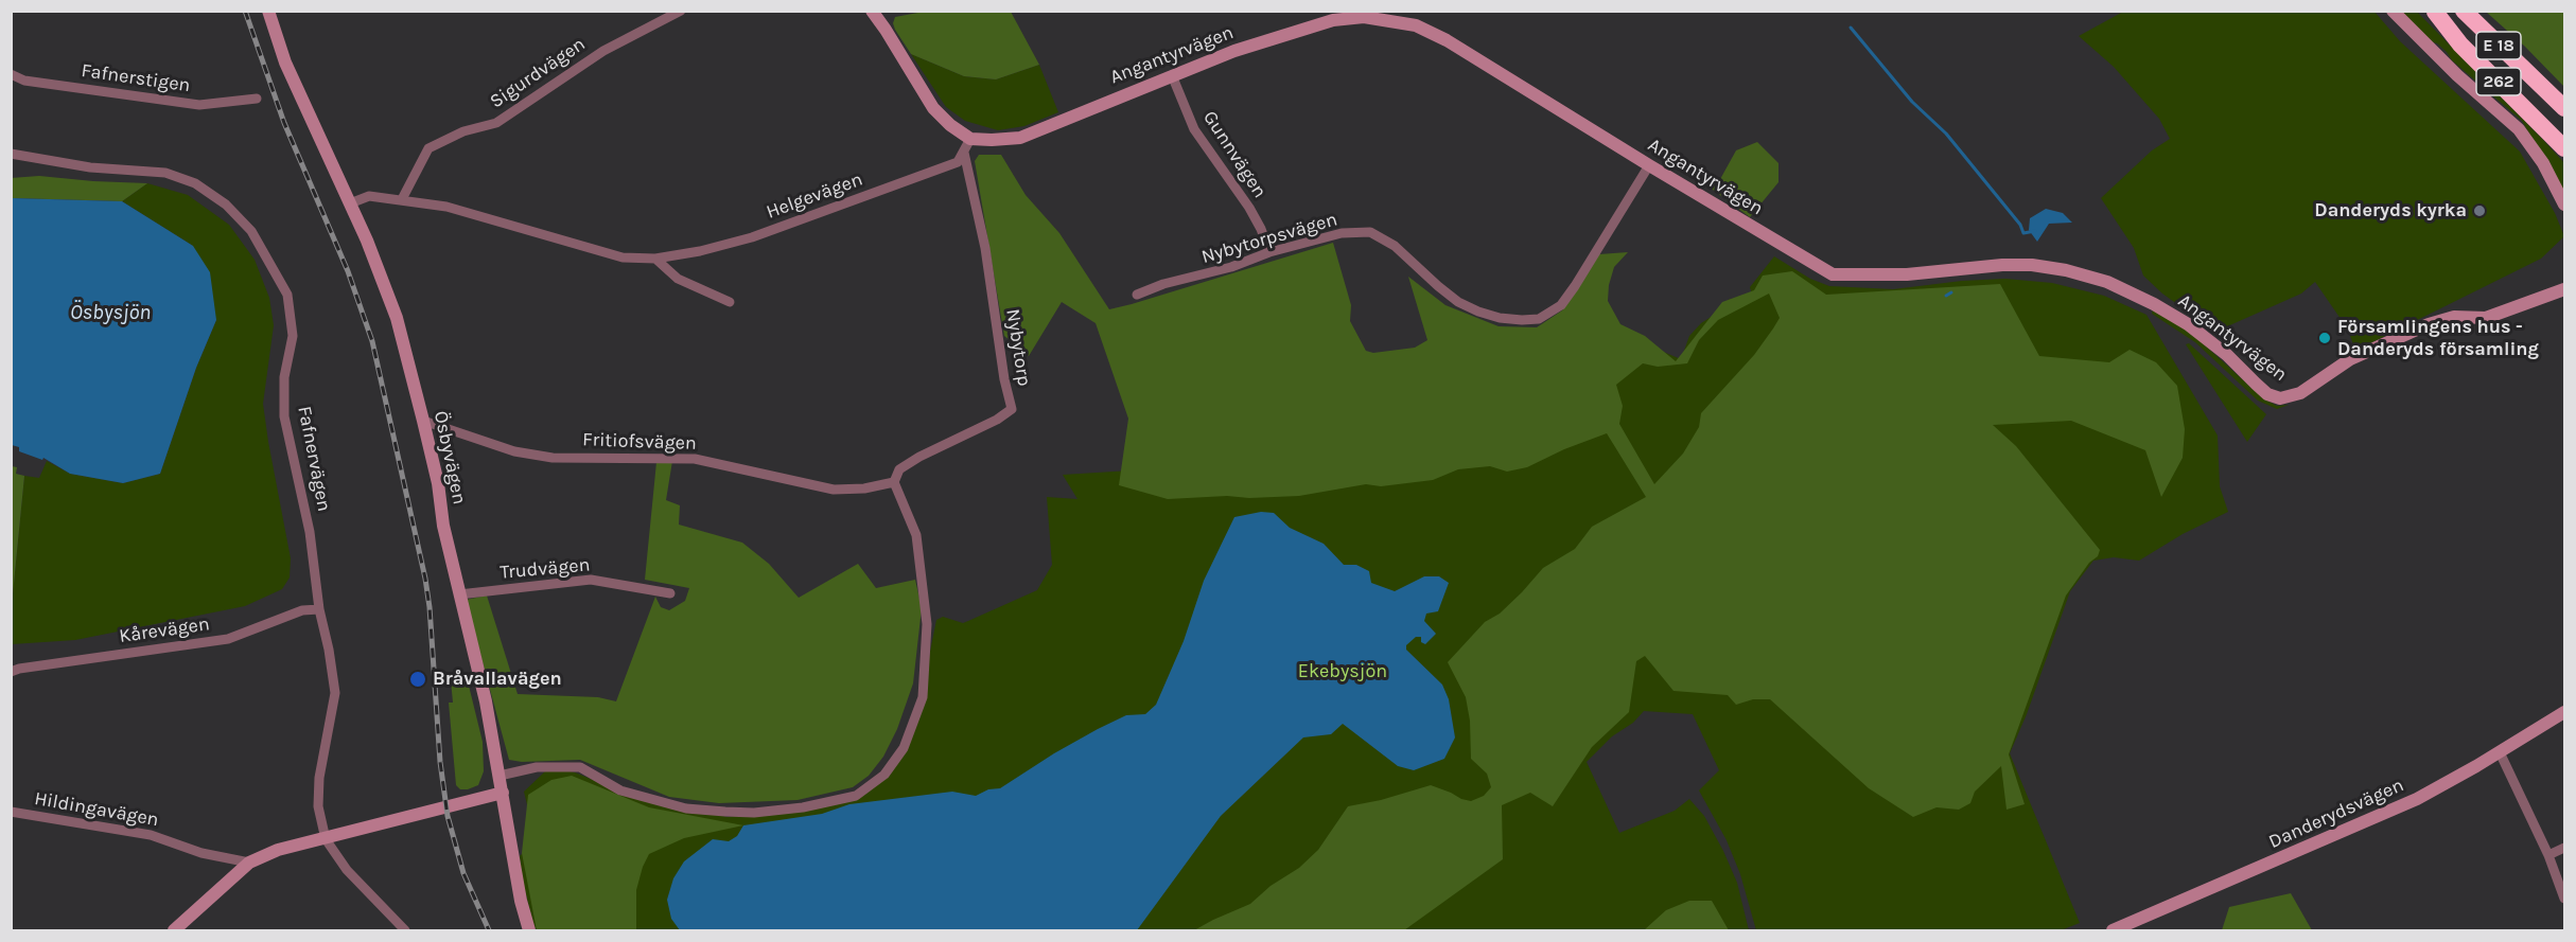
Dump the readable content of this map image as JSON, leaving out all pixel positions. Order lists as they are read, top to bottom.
{
  "streets": {
    "highway": ["E 18", "262"],
    "street": [
      "Angantyrvägen",
      "Sigurdvägen",
      "Fafnerstigen",
      "Gunnvägen",
      "Helgevägen",
      "Nybytorpsvägen",
      "Nybytorp",
      "Fritiofsvägen",
      "Ösbyvägen",
      "Fafnervägen",
      "Trudvägen",
      "Kårevägen",
      "Hildingavägen",
      "Danderydsvägen"
    ]
  },
  "crossings": [
    ["E 18", "262"],
    ["Angantyrvägen", "Gunnvägen"],
    ["Angantyrvägen", "Nybytorpsvägen"],
    ["Sigurdvägen", "Helgevägen"],
    ["Gunnvägen", "Nybytorpsvägen"],
    ["Helgevägen", "Nybytorp"],
    ["Helgevägen", "Ösbyvägen"],
    ["Nybytorp", "Fritiofsvägen"],
    ["Fritiofsvägen", "Ösbyvägen"],
    ["Ösbyvägen", "Trudvägen"],
    ["Fafnervägen", "Kårevägen"]
  ],
  "water": ["Ösbysjön"],
  "parks": ["Ekebysjön"],
  "places": ["Danderyds kyrka", "Församlingens hus - Danderyds församling", "Bråvallavägen"]
}
